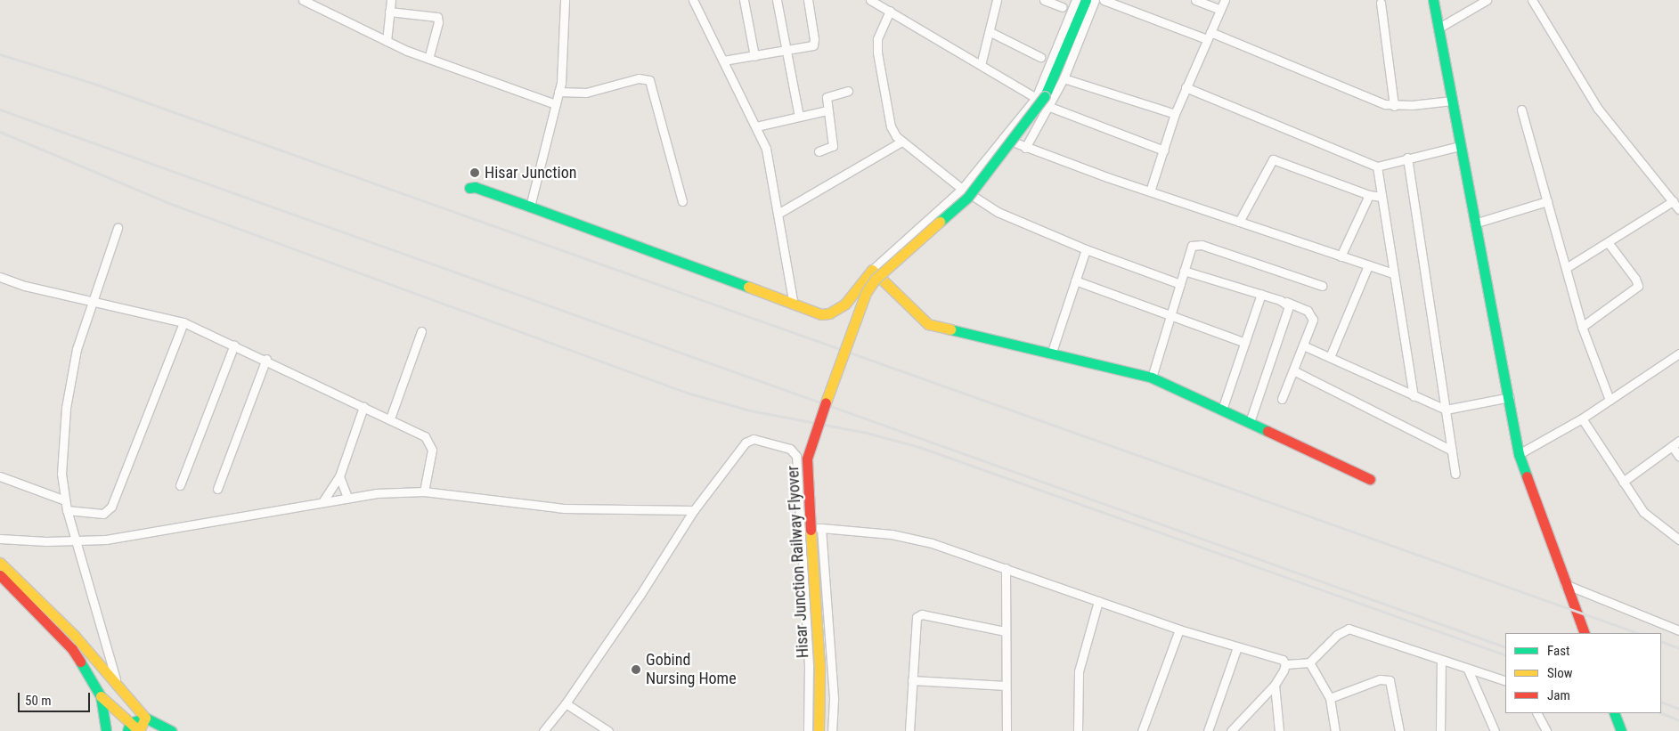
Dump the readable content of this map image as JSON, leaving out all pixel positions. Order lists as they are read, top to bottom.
{
  "streets": {
    "street": ["Hisar Junction Railway Flyover"]
  },
  "places": ["Hisar Junction", "Gobind Nursing Home"],
  "legend": ["Fast", "Slow", "Jam"],
  "scale_bar": "50 m"
}
